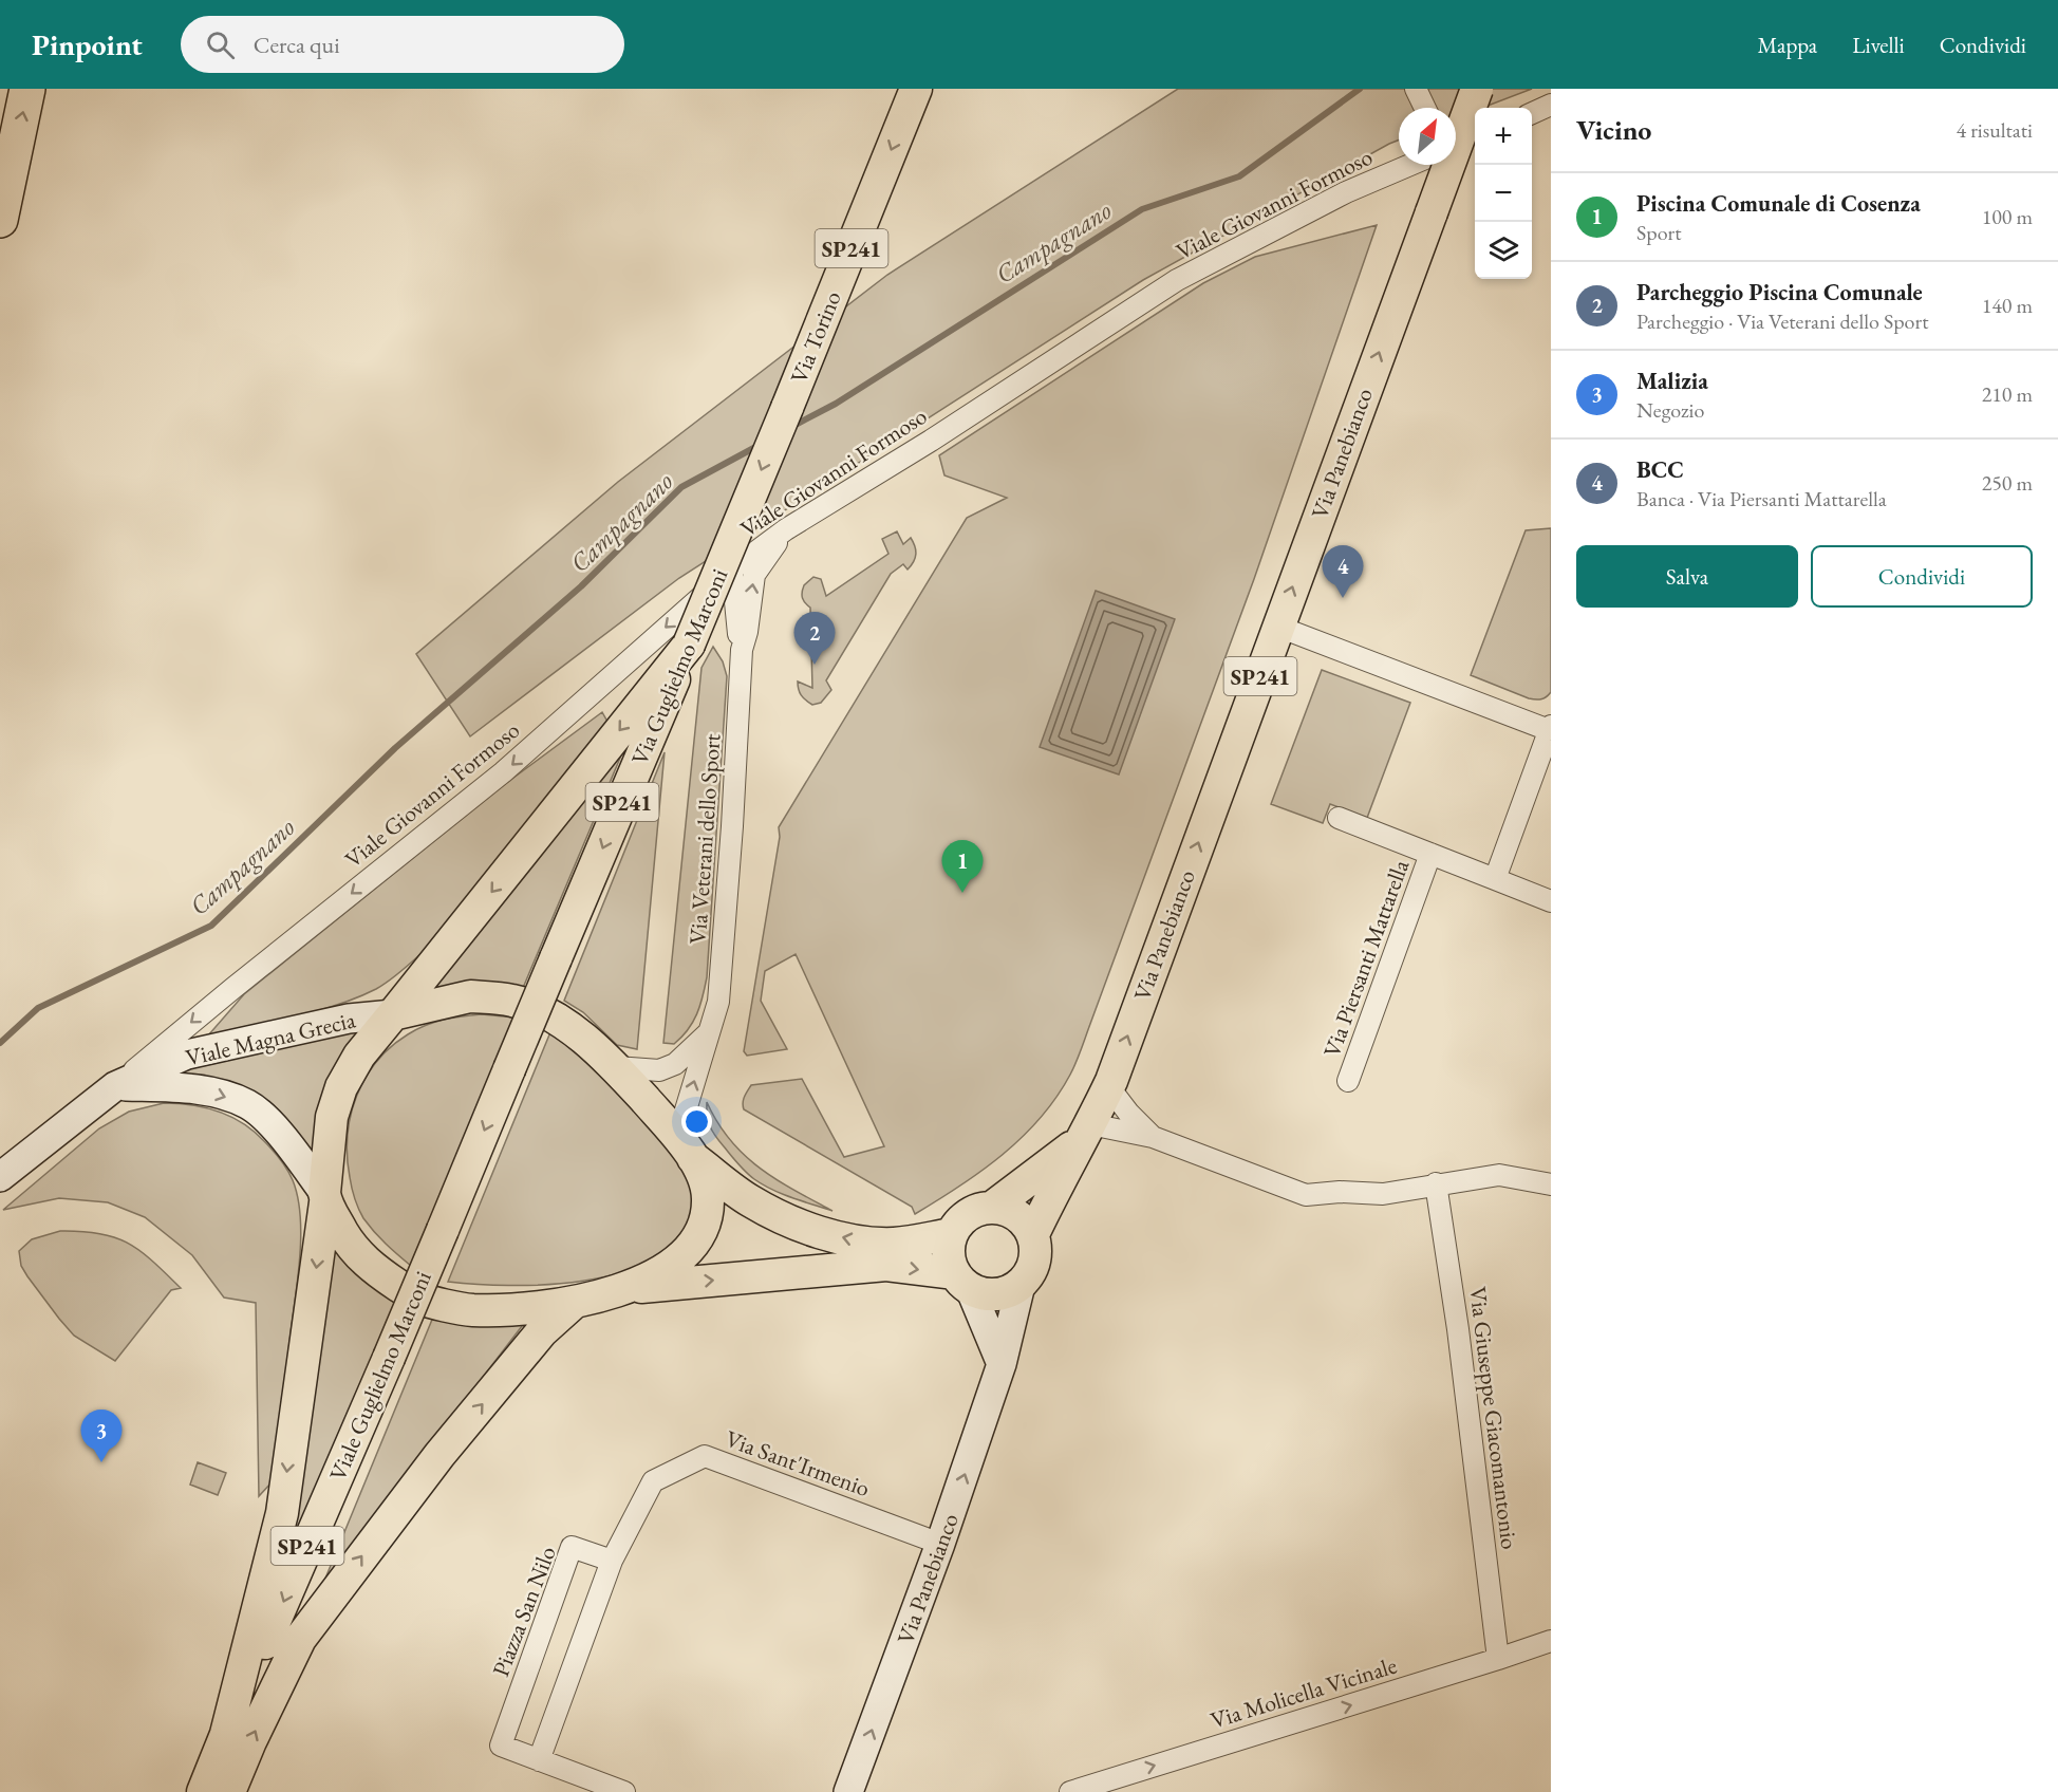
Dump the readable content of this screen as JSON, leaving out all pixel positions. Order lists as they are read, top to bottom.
{
  "streets": {
    "main road": [
      "SP241",
      "Via Torino",
      "Via Panebianco",
      "Via Guglielmo Marconi",
      "Viale Guglielmo Marconi"
    ],
    "street": [
      "Viale Giovanni Formoso",
      "Via Veterani dello Sport",
      "Via Piersanti Mattarella",
      "Viale Magna Grecia",
      "Via Giuseppe Giacomantonio",
      "Via Sant'Irmenio",
      "Piazza San Nilo",
      "Via Molicella Vicinale"
    ]
  },
  "crossings": [
    ["Viale Giovanni Formoso", "Via Veterani dello Sport"],
    ["Viale Giovanni Formoso", "Viale Magna Grecia"],
    ["Via Torino", "Via Guglielmo Marconi"],
    ["Via Panebianco", "Via Sant'Irmenio"],
    ["Via Guglielmo Marconi", "Viale Guglielmo Marconi"],
    ["Via Giuseppe Giacomantonio", "Via Molicella Vicinale"],
    ["Via Sant'Irmenio", "Piazza San Nilo"]
  ],
  "one_way": [
    "Viale Giovanni Formoso",
    "Via Torino",
    "Via Panebianco",
    "Via Molicella Vicinale"
  ],
  "water": ["Campagnano"],
  "north": "top right",
  "page": {
    "header": "Pinpoint",
    "search": "Cerca qui",
    "nav": ["Mappa", "Livelli", "Condividi"],
    "heading": ["Vicino", "4 risultati"],
    "map_buttons": ["+", "−"],
    "list": [
      {
        "mark": "1",
        "name": "Piscina Comunale di Cosenza",
        "note": "Sport",
        "value": "100 m"
      },
      {
        "mark": "2",
        "name": "Parcheggio Piscina Comunale",
        "note": "Parcheggio · Via Veterani dello Sport",
        "value": "140 m"
      },
      {
        "mark": "3",
        "name": "Malizia",
        "note": "Negozio",
        "value": "210 m"
      },
      {
        "mark": "4",
        "name": "BCC",
        "note": "Banca · Via Piersanti Mattarella",
        "value": "250 m"
      }
    ],
    "buttons": ["Salva", "Condividi"],
    "pins": [
      "4",
      "2",
      "1",
      "3"
    ]
  }
}
